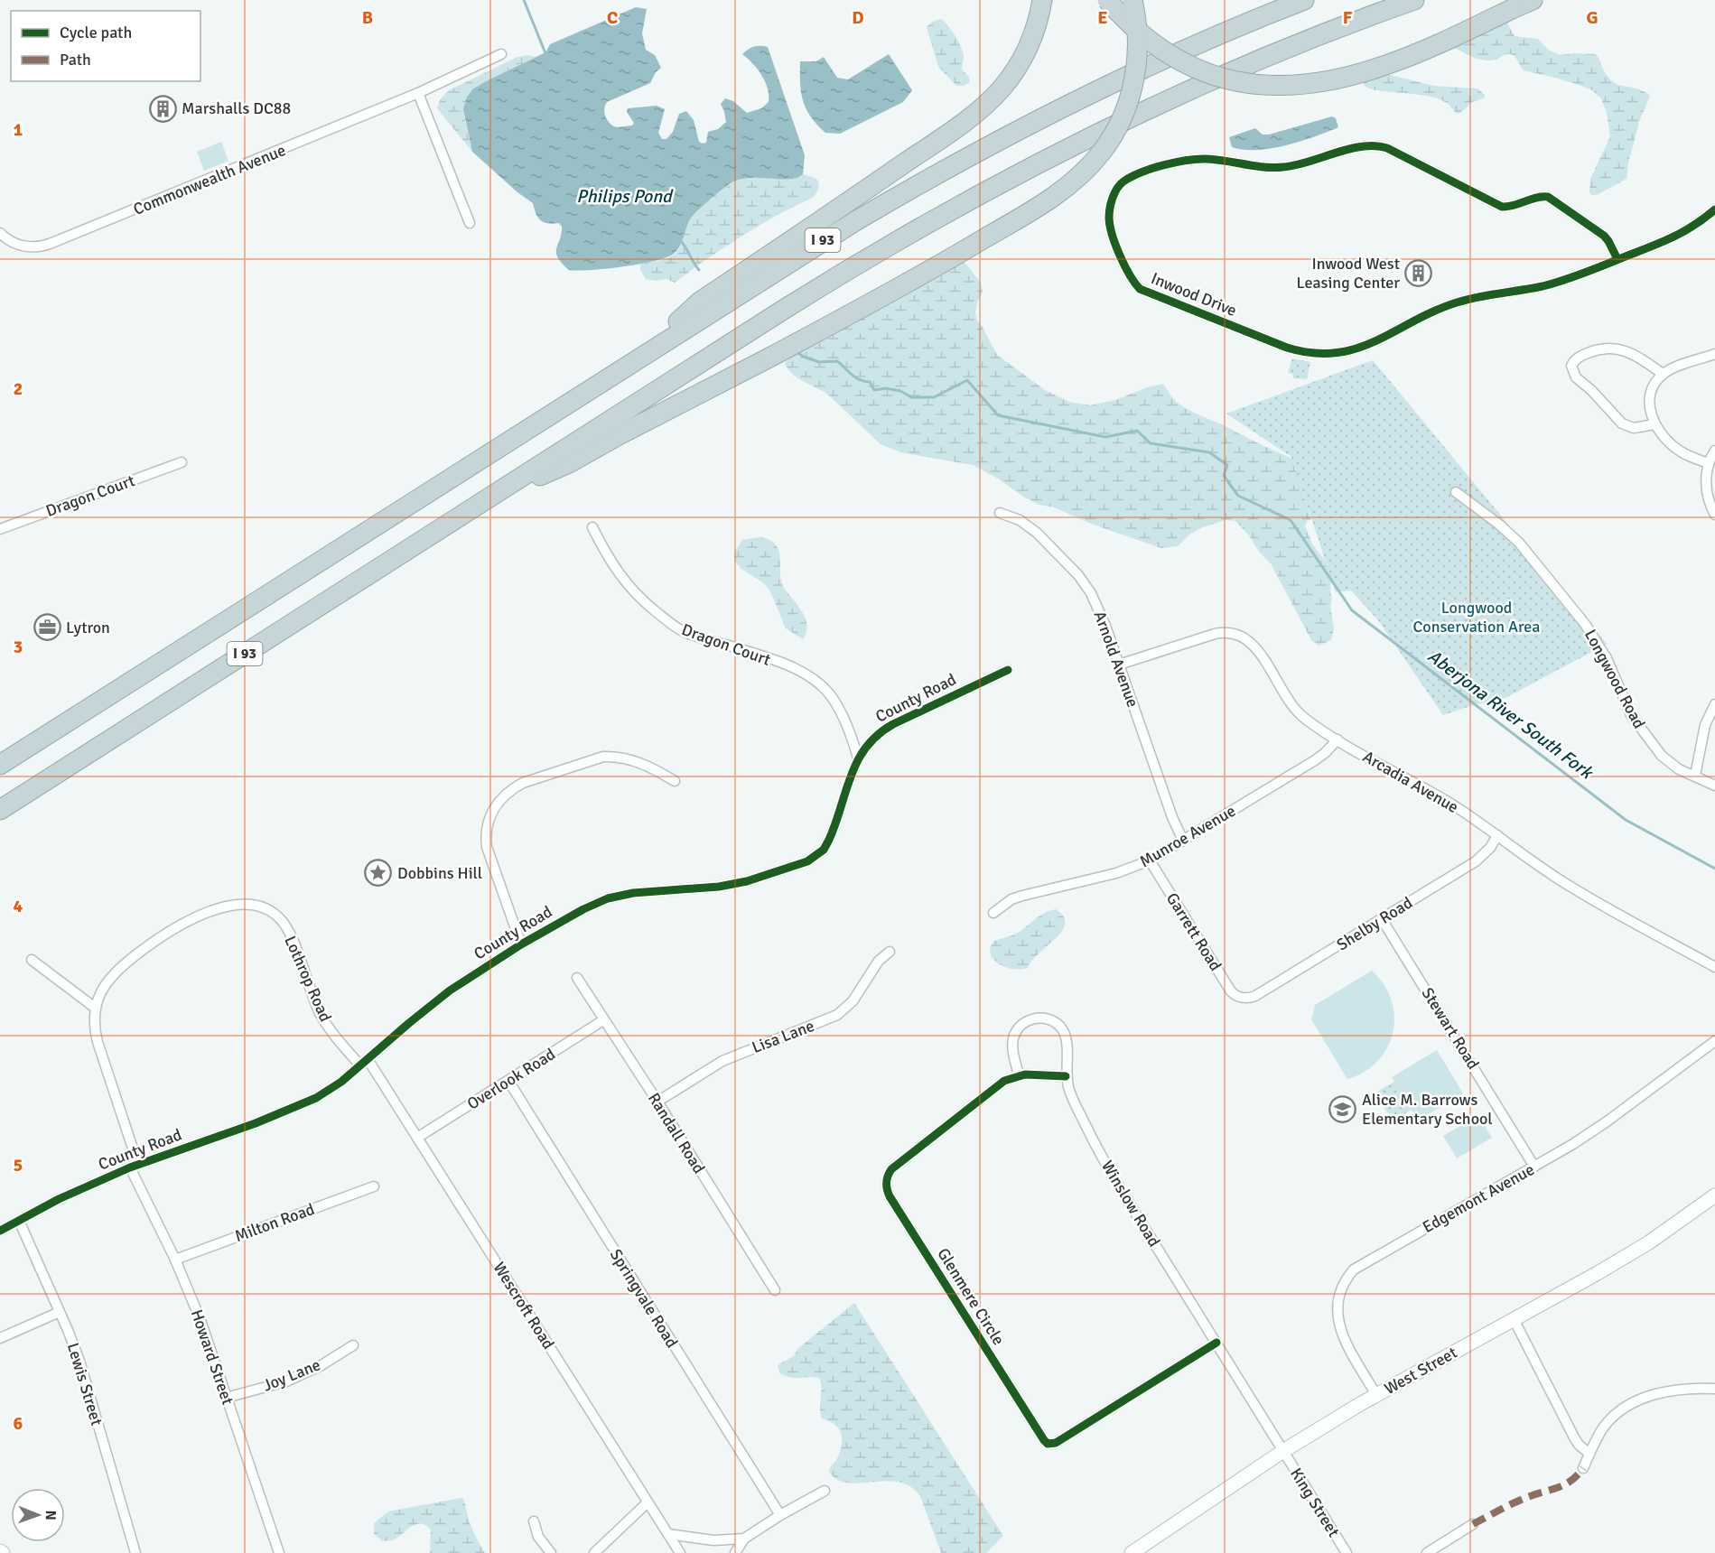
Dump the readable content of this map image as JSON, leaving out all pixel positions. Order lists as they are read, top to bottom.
{
  "streets": {
    "highway": ["I 93"],
    "main road": ["West Street"],
    "street": [
      "Commonwealth Avenue",
      "Inwood Drive",
      "Dragon Court",
      "Arnold Avenue",
      "Longwood Road",
      "County Road",
      "Arcadia Avenue",
      "Munroe Avenue",
      "Shelby Road",
      "Garrett Road",
      "Lothrop Road",
      "Stewart Road",
      "Lisa Lane",
      "Overlook Road",
      "Randall Road",
      "Edgemont Avenue",
      "Winslow Road",
      "Milton Road",
      "Glenmere Circle",
      "Springvale Road",
      "Wescroft Road",
      "Howard Street",
      "Joy Lane",
      "Lewis Street",
      "King Street"
    ]
  },
  "crossings": [
    ["Dragon Court", "County Road"],
    ["Arnold Avenue", "Arcadia Avenue"],
    ["Arnold Avenue", "Munroe Avenue"],
    ["County Road", "Lothrop Road"],
    ["County Road", "Wescroft Road"],
    ["County Road", "Howard Street"],
    ["County Road", "Lewis Street"],
    ["Arcadia Avenue", "Munroe Avenue"],
    ["Arcadia Avenue", "Shelby Road"],
    ["Munroe Avenue", "Garrett Road"],
    ["Shelby Road", "Garrett Road"],
    ["Shelby Road", "Stewart Road"],
    ["Lothrop Road", "Wescroft Road"],
    ["Lothrop Road", "Howard Street"],
    ["Stewart Road", "Edgemont Avenue"],
    ["Lisa Lane", "Randall Road"],
    ["Overlook Road", "Randall Road"],
    ["Overlook Road", "Springvale Road"],
    ["Overlook Road", "Wescroft Road"],
    ["Edgemont Avenue", "West Street"],
    ["Winslow Road", "Glenmere Circle"],
    ["Winslow Road", "West Street"],
    ["Winslow Road", "King Street"],
    ["Milton Road", "Howard Street"],
    ["Howard Street", "Joy Lane"],
    ["West Street", "King Street"]
  ],
  "water": ["Philips Pond", "Aberjona River South Fork"],
  "parks": ["Longwood Conservation Area"],
  "places": {
    "building": ["Marshalls DC88", "Inwood West Leasing Center"],
    "office": ["Lytron"],
    "place": ["Dobbins Hill"],
    "school or university": ["Alice M. Barrows Elementary School"]
  },
  "legend": ["Cycle path", "Path"],
  "north": "right",
  "grid": {
    "columns": [
      "B",
      "C",
      "D",
      "E",
      "F",
      "G"
    ],
    "rows": [
      "1",
      "2",
      "3",
      "4",
      "5",
      "6"
    ]
  }
}
